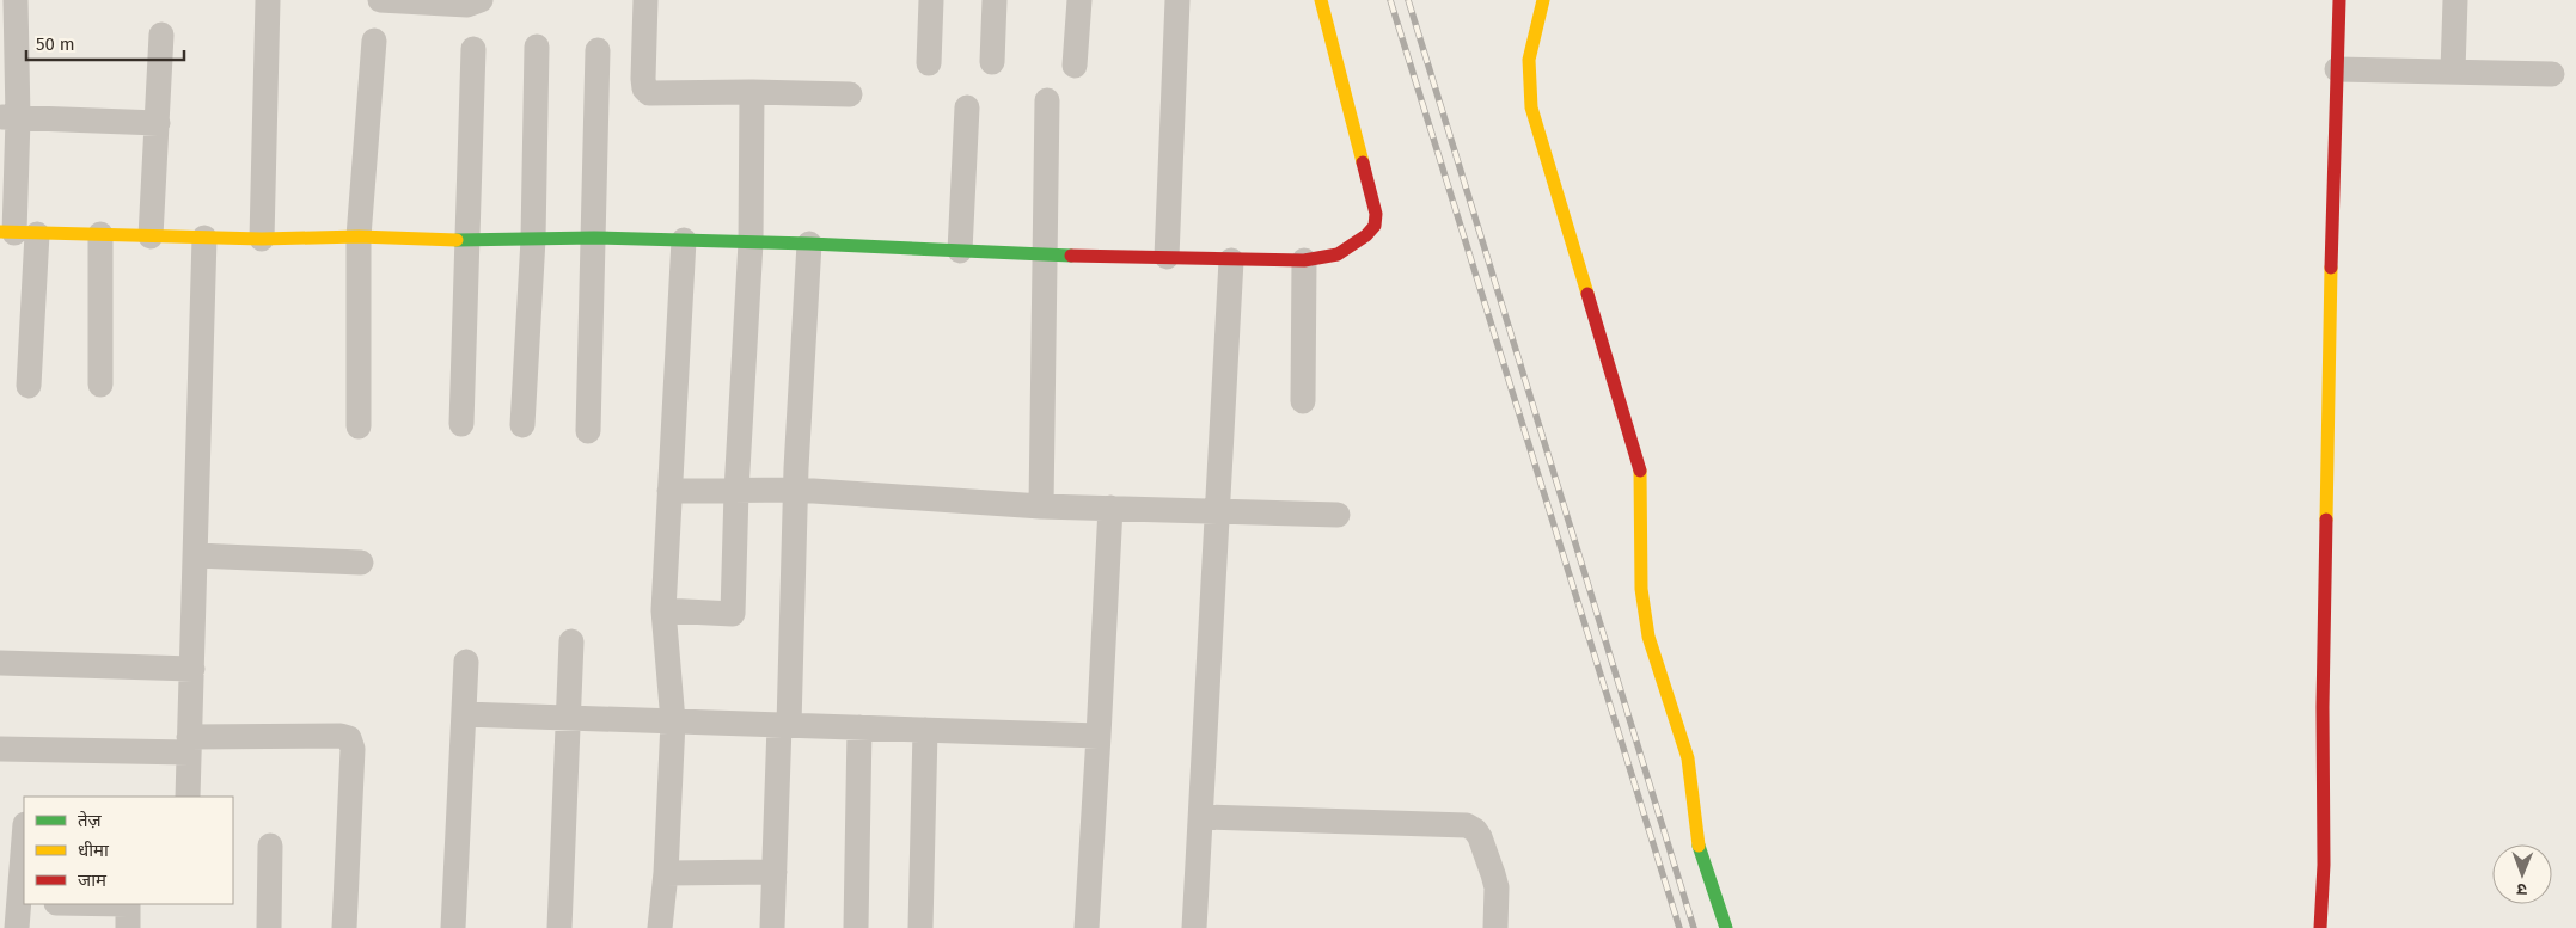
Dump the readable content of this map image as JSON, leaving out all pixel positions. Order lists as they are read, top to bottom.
{
  "legend": ["तेज़", "धीमा", "जाम"],
  "scale_bar": "50 m",
  "north": "bottom"
}
